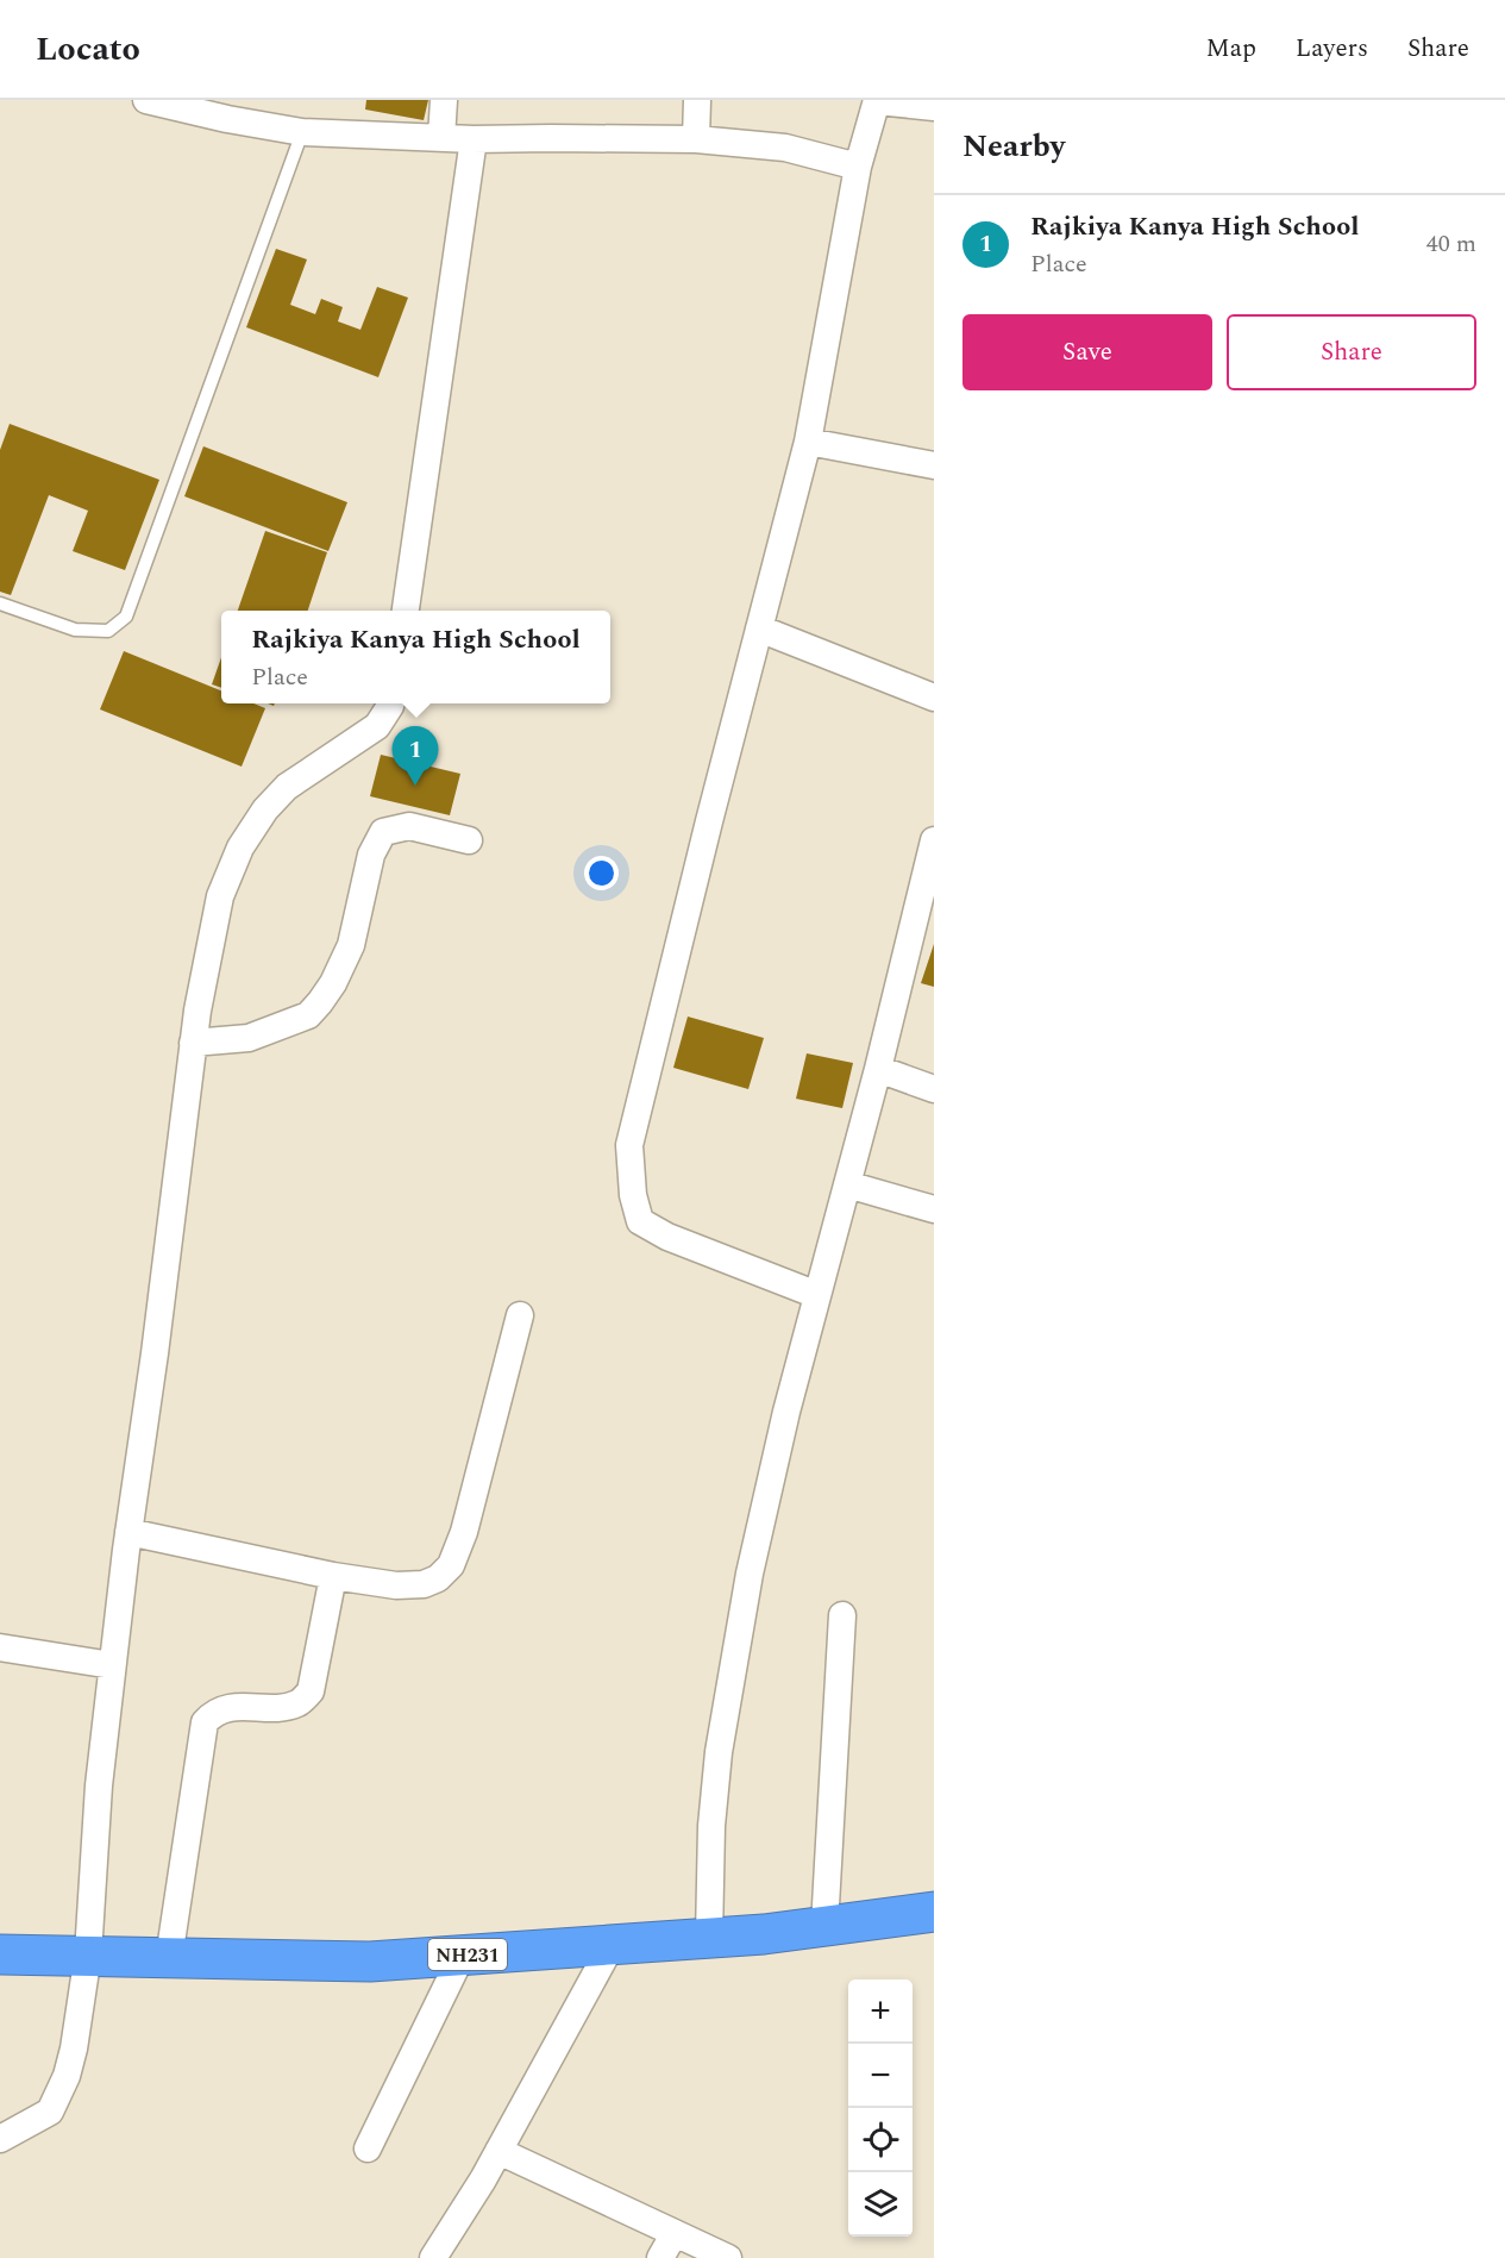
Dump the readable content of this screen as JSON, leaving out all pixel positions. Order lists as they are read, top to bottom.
{
  "streets": {
    "highway": ["NH231"]
  },
  "page": {
    "header": "Locato",
    "nav": ["Map", "Layers", "Share"],
    "heading": "Nearby",
    "list": [
      {
        "mark": "1",
        "name": "Rajkiya Kanya High School",
        "note": "Place",
        "value": "40 m"
      }
    ],
    "buttons": ["Save", "Share"],
    "popup": ["Rajkiya Kanya High School", "Place"],
    "pins": "1",
    "map_buttons": ["+", "−"]
  }
}
